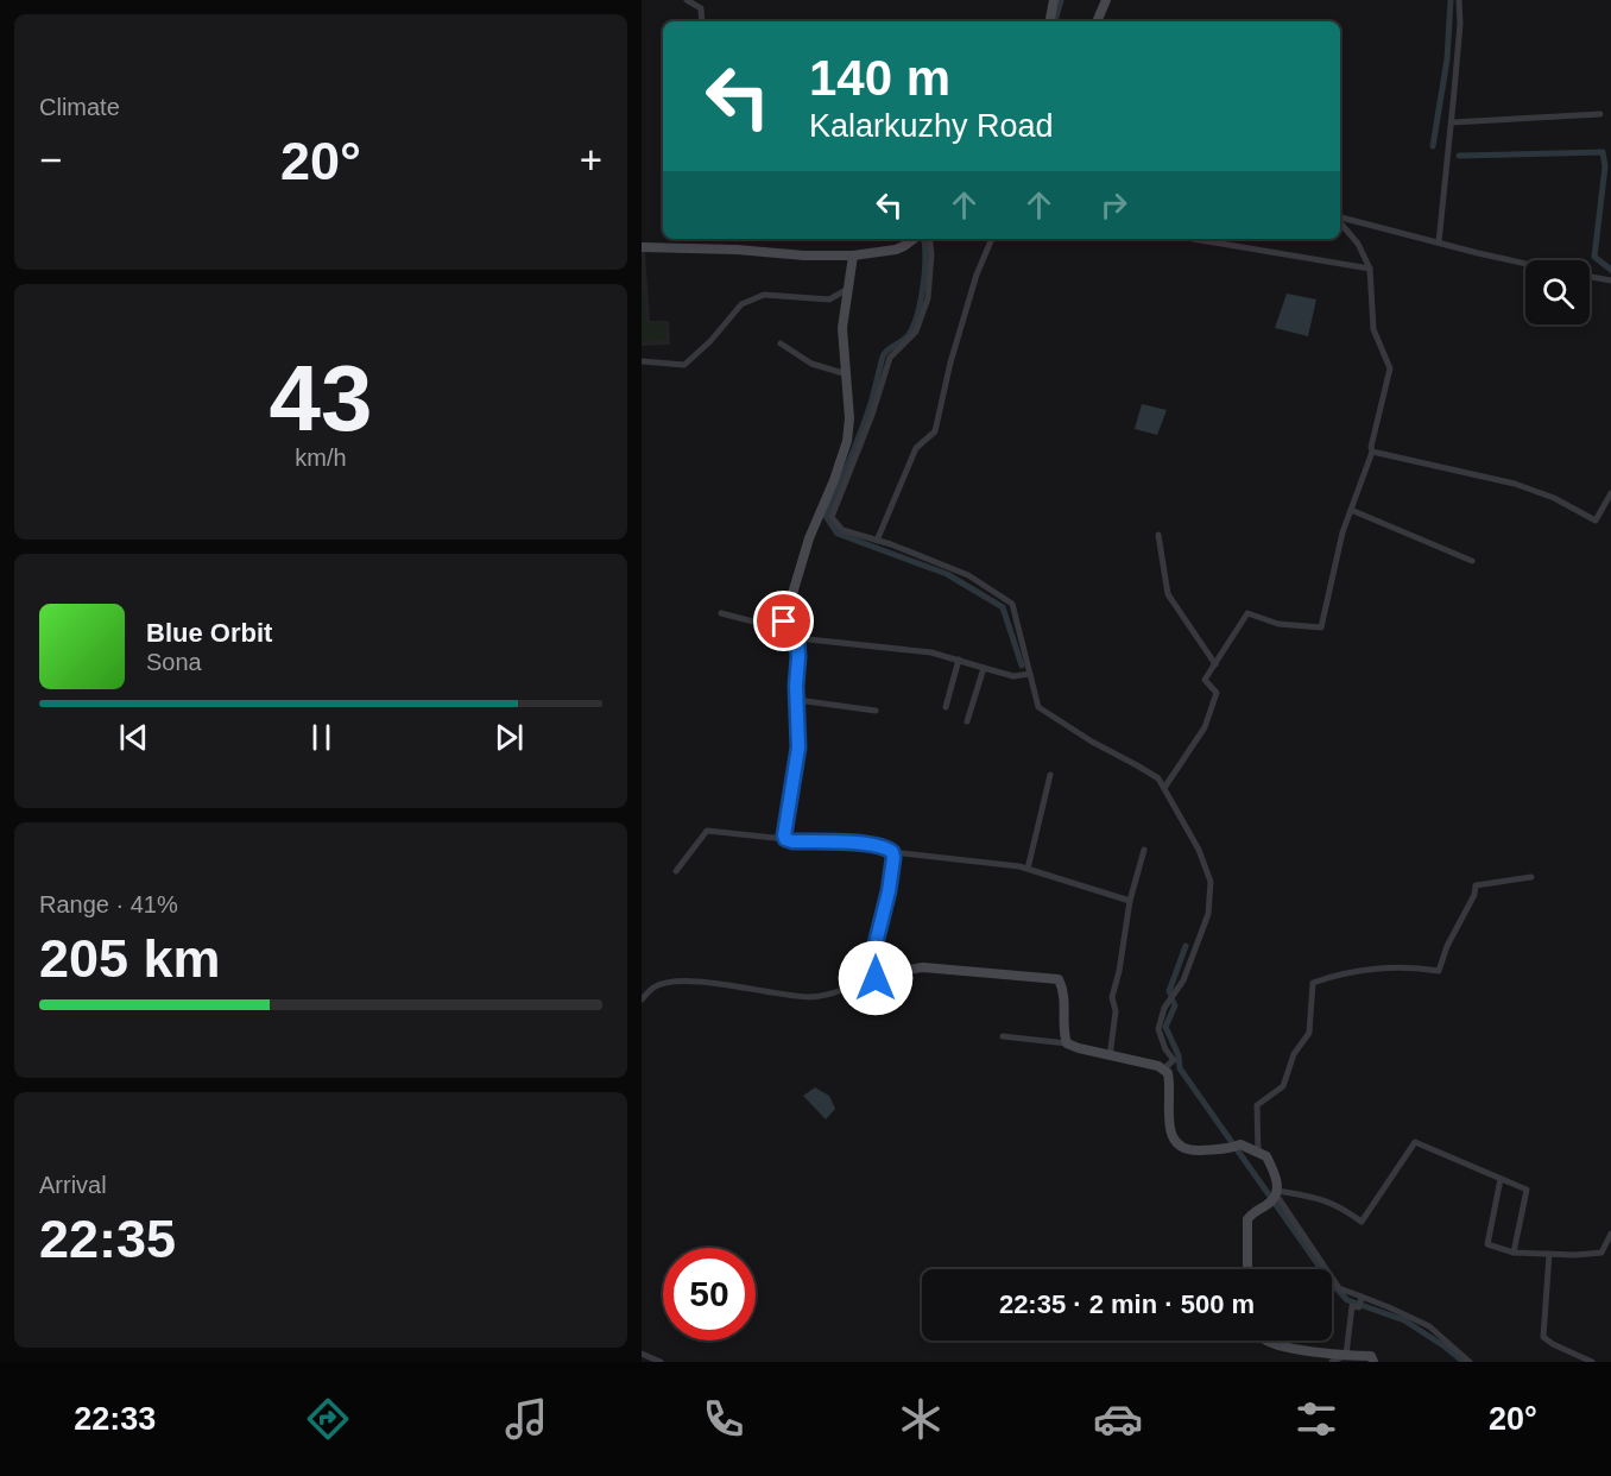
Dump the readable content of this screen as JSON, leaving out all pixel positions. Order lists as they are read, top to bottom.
{
  "page": {
    "tile": [
      "Climate",
      ["43", "km/h"],
      ["Range · 41%", "205 km"],
      ["Arrival", "22:35"]
    ],
    "turn": ["140 m", "Kalarkuzhy Road"],
    "heat": ["−", "20°", "+"],
    "song": ["Blue Orbit", "Sona"],
    "limit": "50",
    "trip": "22:35 · 2 min · 500 m",
    "tabs": ["22:33", "20°"]
  }
}
